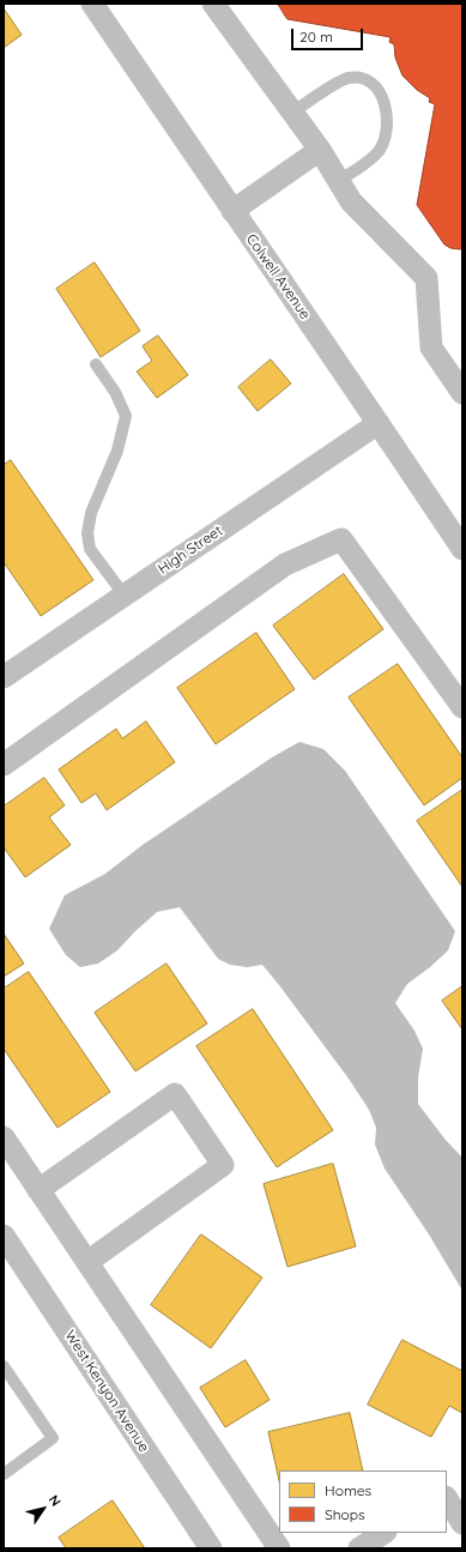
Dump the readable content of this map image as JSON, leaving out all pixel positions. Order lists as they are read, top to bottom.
{
  "streets": {
    "street": ["Colwell Avenue", "High Street", "West Kenyon Avenue"]
  },
  "crossings": [
    ["Colwell Avenue", "High Street"]
  ],
  "legend": ["Homes", "Shops"],
  "scale_bar": "20 m",
  "north": "top right"
}
